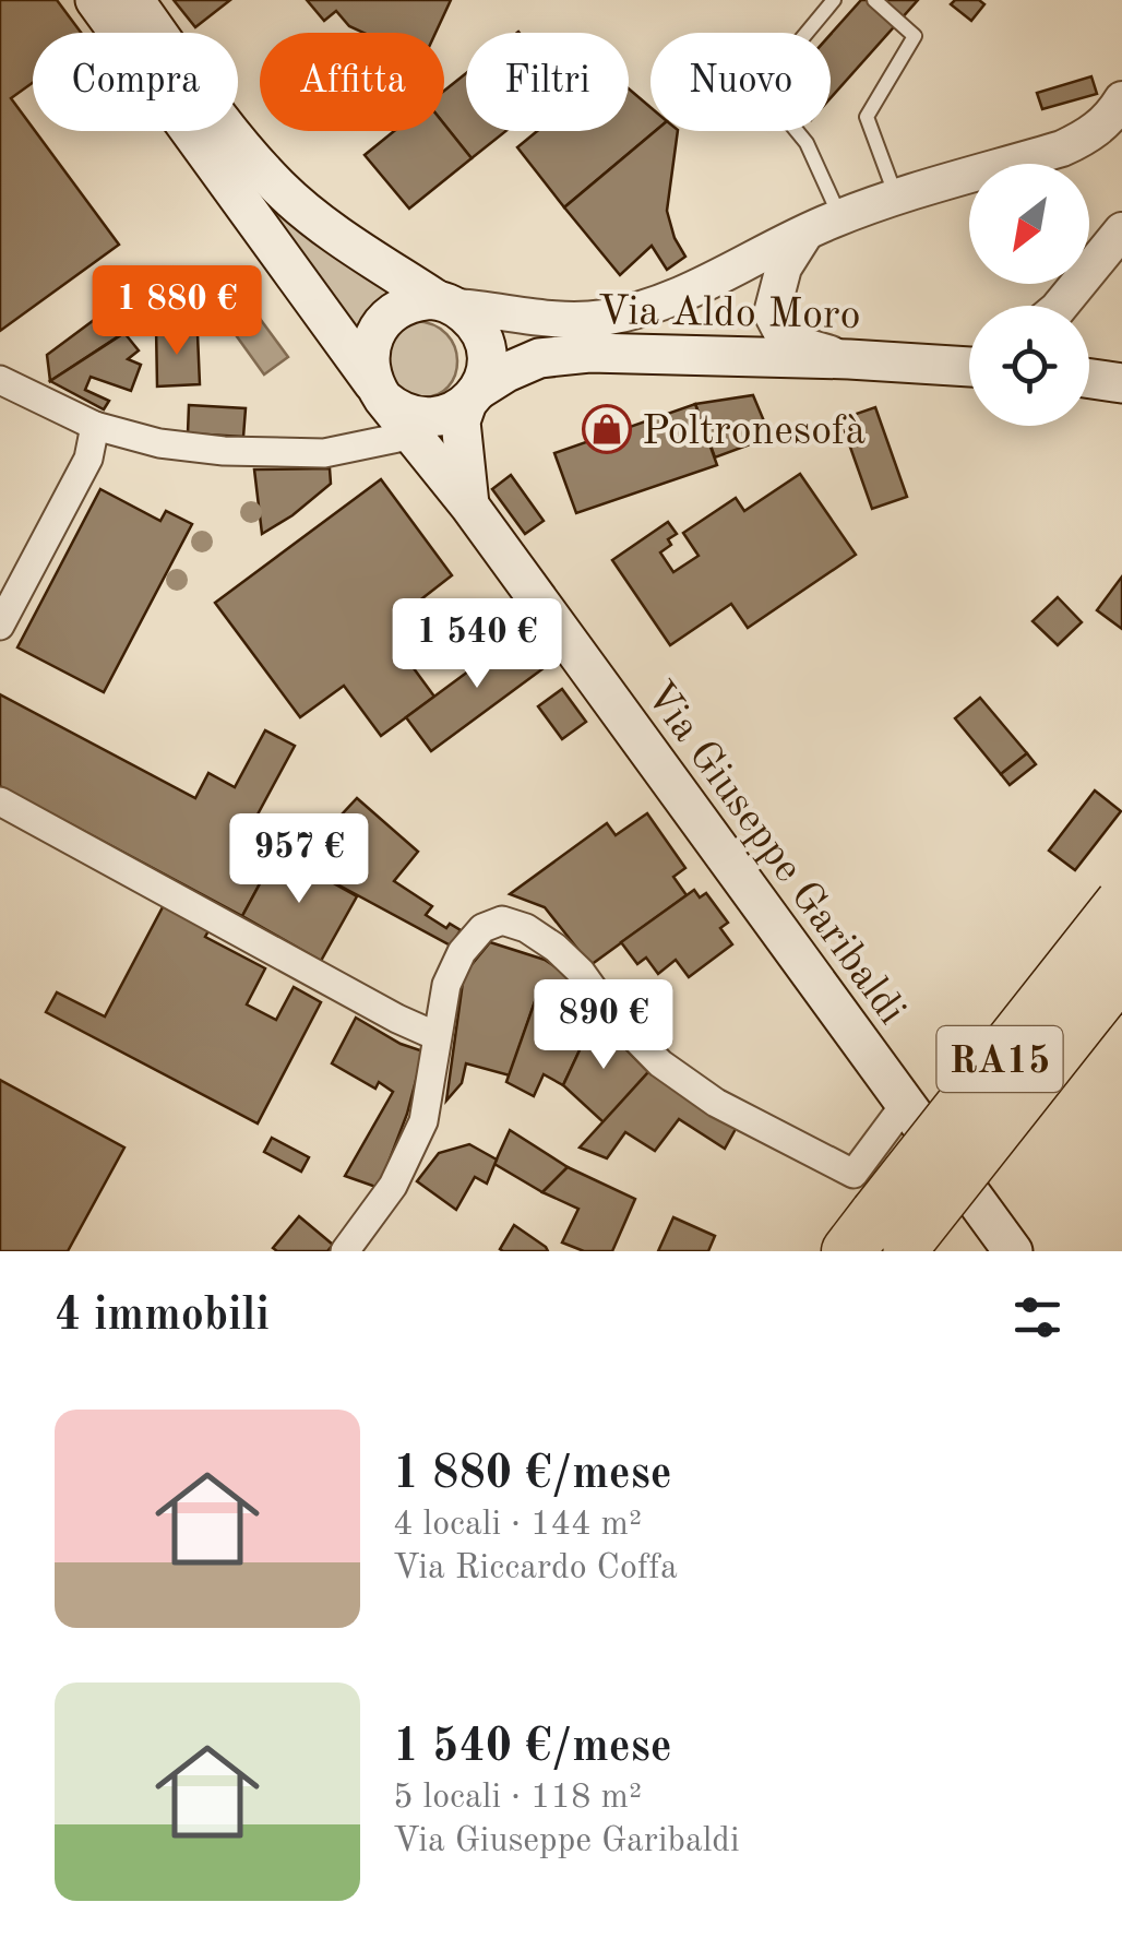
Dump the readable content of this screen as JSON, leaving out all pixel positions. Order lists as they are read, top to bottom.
{
  "streets": {
    "highway": ["RA15"],
    "main road": ["Via Aldo Moro", "Via Giuseppe Garibaldi"]
  },
  "crossings": [
    ["Via Aldo Moro", "Via Giuseppe Garibaldi"]
  ],
  "places": {
    "shop": ["Poltronesofà"]
  },
  "north": "bottom left",
  "page": {
    "chip": [
      "Compra",
      "Affitta",
      "Filtri",
      "Nuovo"
    ],
    "price": [
      "1 880 €",
      "1 540 €",
      "957 €",
      "890 €"
    ],
    "heading": "4 immobili",
    "list": [
      {
        "name": "1 880 €/mese",
        "note": "4 locali · 144 m² · Via Riccardo Coffa"
      },
      {
        "name": "1 540 €/mese",
        "note": "5 locali · 118 m² · Via Giuseppe Garibaldi"
      }
    ]
  }
}
